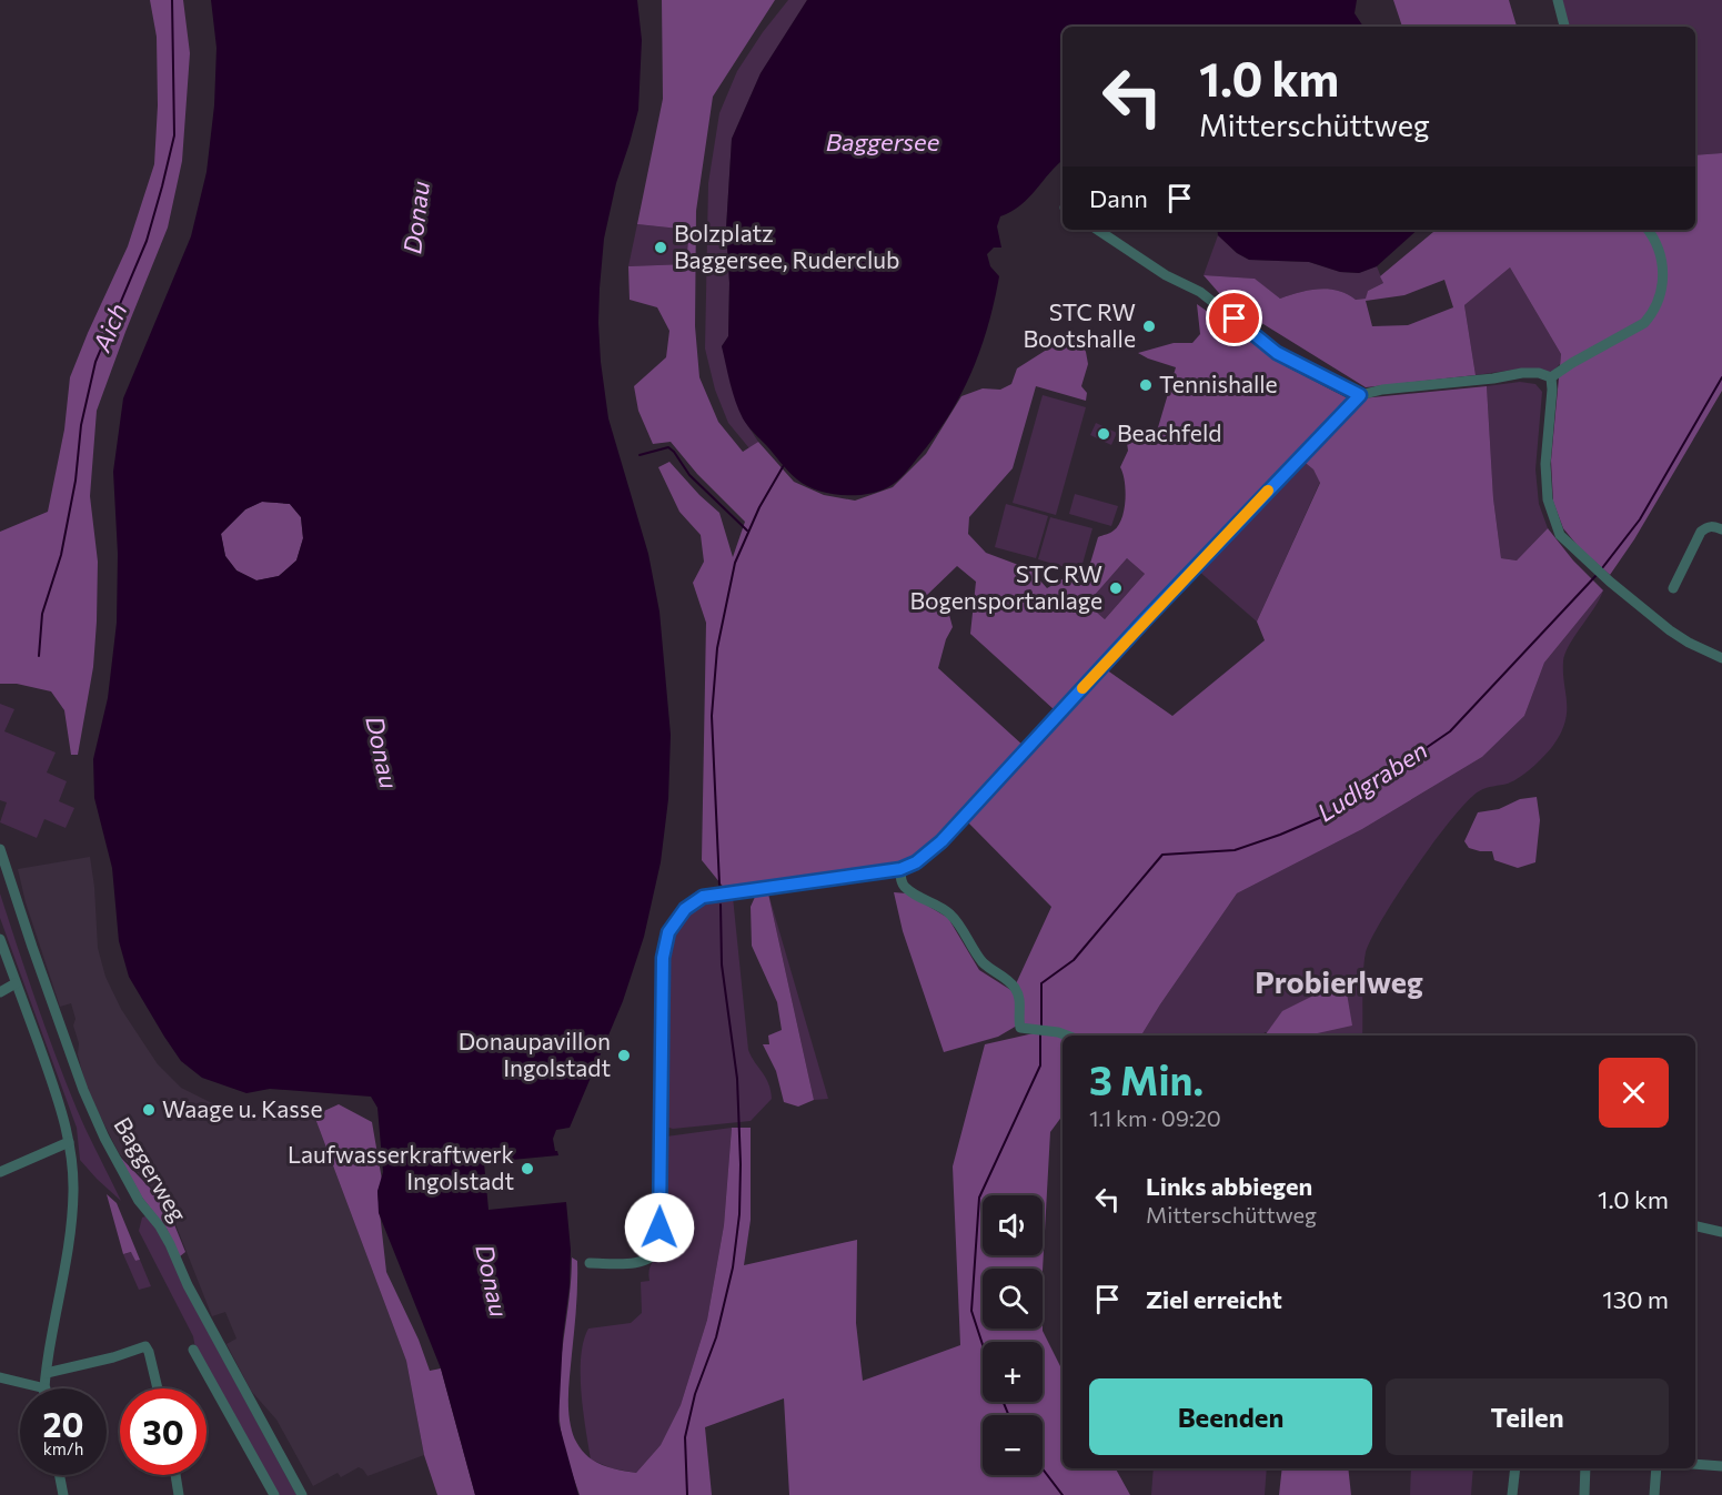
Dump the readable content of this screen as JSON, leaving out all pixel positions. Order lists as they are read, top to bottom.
{
  "streets": {
    "street": ["Baggerweg"]
  },
  "districts": ["Probierlweg"],
  "water": [
    "Baggersee",
    "Donau",
    "Aich",
    "Ludlgraben"
  ],
  "places": [
    "Bolzplatz Baggersee, Ruderclub",
    "STC RW Bootshalle",
    "Tennishalle",
    "Beachfeld",
    "STC RW Bogensportanlage",
    "Donaupavillon Ingolstadt",
    "Waage u. Kasse",
    "Laufwasserkraftwerk Ingolstadt"
  ],
  "page": {
    "turn": ["1.0 km", "Mitterschüttweg"],
    "then": "Dann",
    "heading": ["3 Min.", "1.1 km · 09:20"],
    "list": [
      {
        "name": "Links abbiegen",
        "note": "Mitterschüttweg",
        "value": "1.0 km"
      },
      {
        "name": "Ziel erreicht",
        "value": "130 m"
      }
    ],
    "map_buttons": ["+", "−"],
    "buttons": ["Beenden", "Teilen"],
    "speed": "20 km/h",
    "limit": "30"
  }
}
